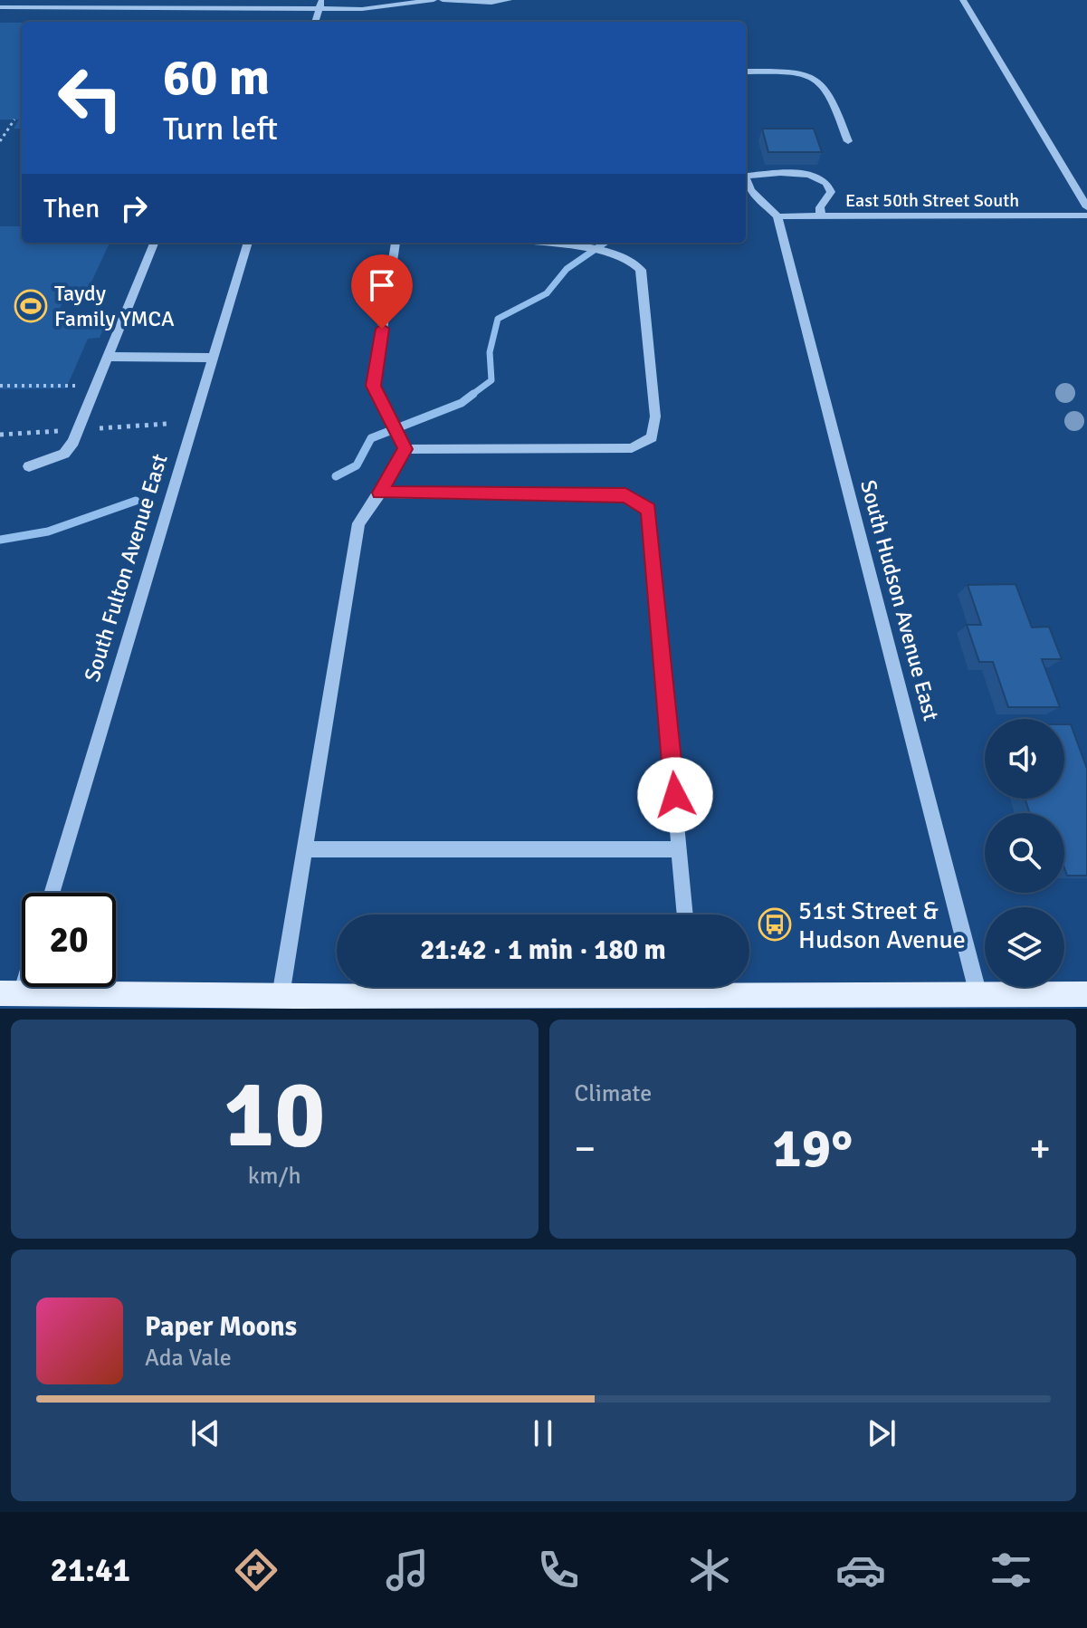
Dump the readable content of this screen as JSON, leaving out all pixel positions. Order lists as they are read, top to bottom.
{
  "streets": {
    "street": ["East 50th Street South", "South Fulton Avenue East", "South Hudson Avenue East"]
  },
  "crossings": [
    ["East 50th Street South", "South Hudson Avenue East"]
  ],
  "places": {
    "sports": ["Taydy Family YMCA"],
    "bus stop": ["51st Street & Hudson Avenue"]
  },
  "page": {
    "turn": ["60 m", "Turn left"],
    "then": "Then",
    "limit": "20",
    "trip": "21:42 · 1 min · 180 m",
    "tile": [
      ["10", "km/h"],
      "Climate"
    ],
    "heat": ["−", "19°", "+"],
    "song": ["Paper Moons", "Ada Vale"],
    "tabs": "21:41"
  }
}
